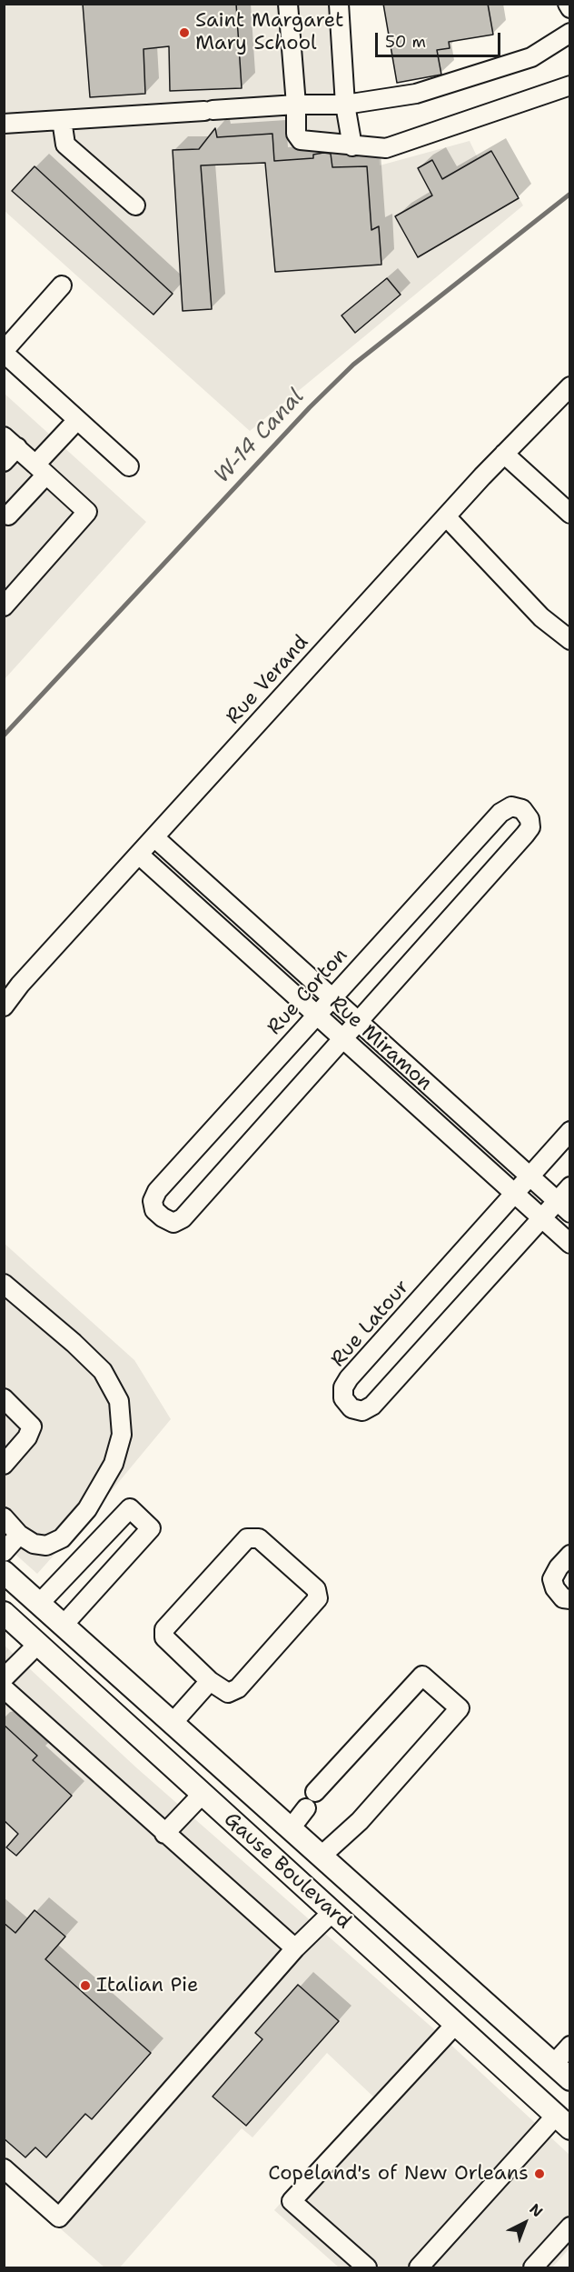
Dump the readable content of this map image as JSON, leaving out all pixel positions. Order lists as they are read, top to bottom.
{
  "streets": {
    "main road": ["Gause Boulevard"],
    "street": [
      "Rue Verand",
      "Rue Corton",
      "Rue Miramon",
      "Rue Latour"
    ]
  },
  "crossings": [
    ["Rue Verand", "Rue Miramon"],
    ["Rue Corton", "Rue Miramon"],
    ["Rue Miramon", "Rue Latour"]
  ],
  "water": ["W-14 Canal"],
  "places": ["Saint Margaret Mary School", "Italian Pie", "Copeland's of New Orleans"],
  "scale_bar": "50 m",
  "north": "top right"
}
